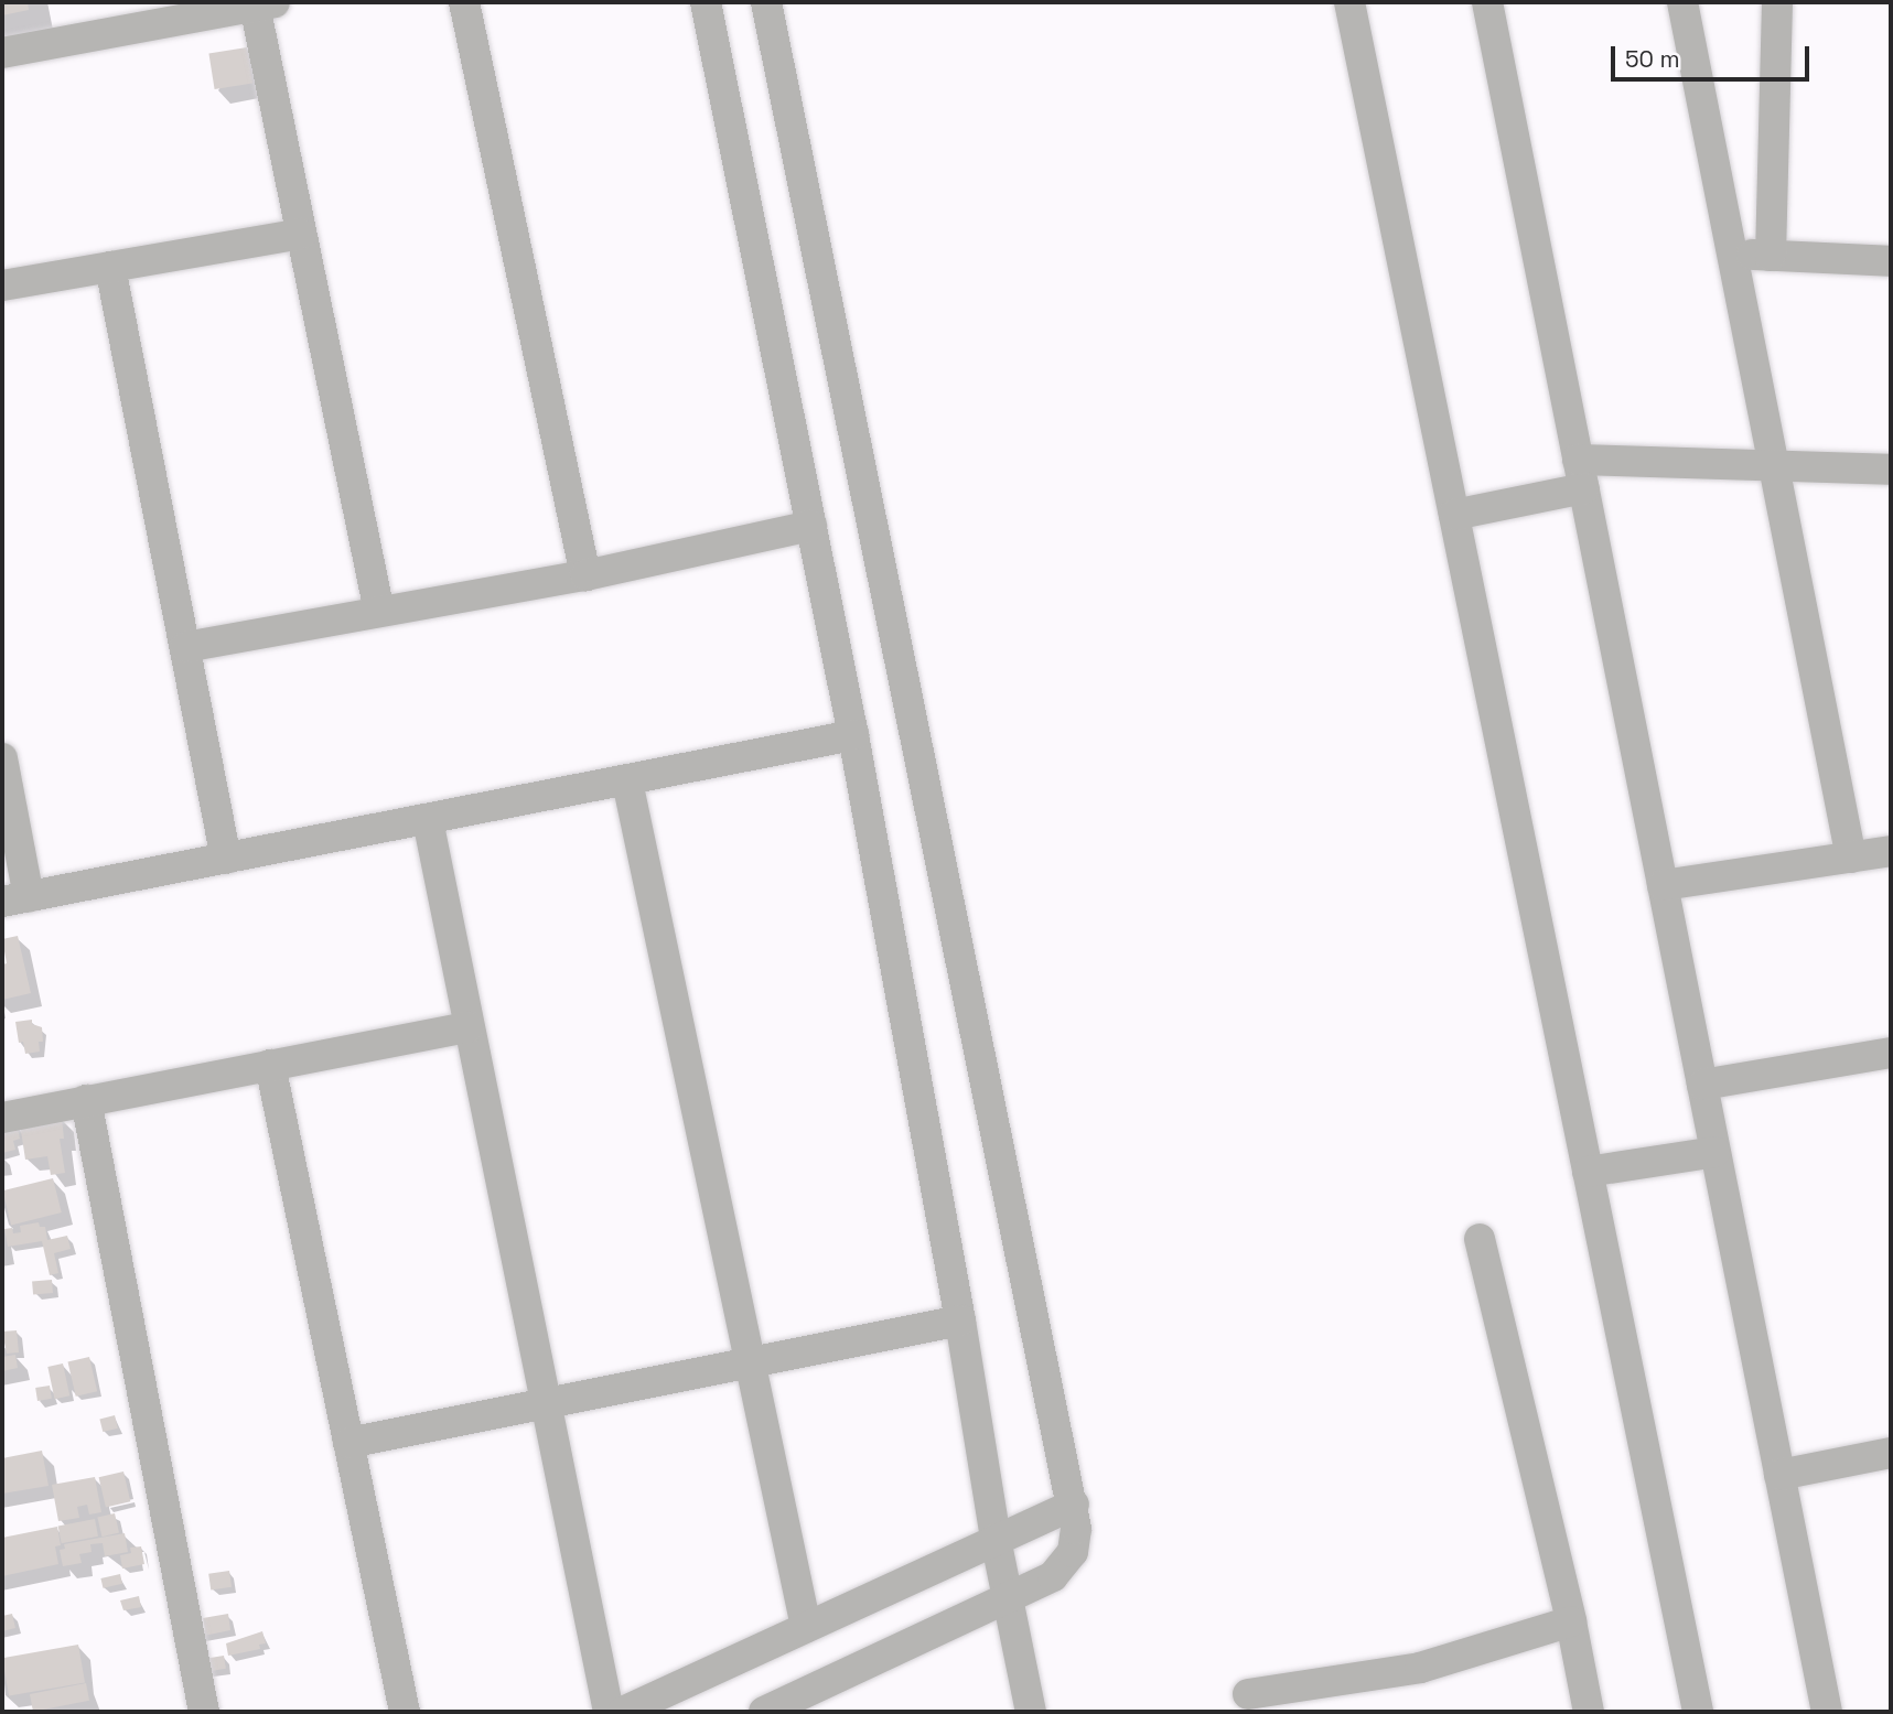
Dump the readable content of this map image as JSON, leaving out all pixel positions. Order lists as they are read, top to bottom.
{
  "scale_bar": "50 m"
}
